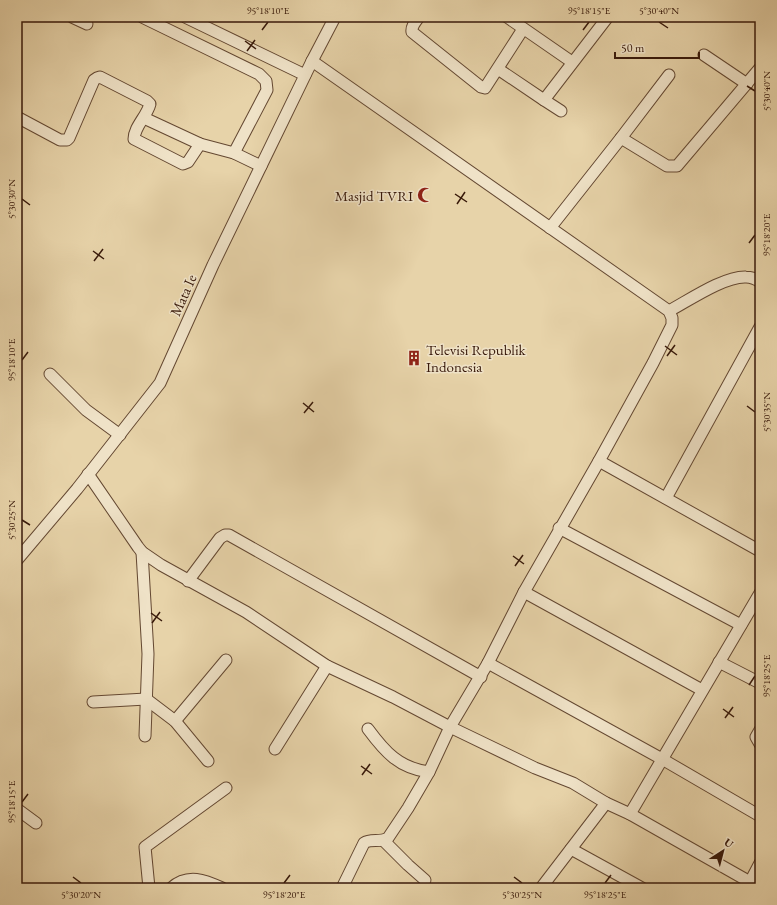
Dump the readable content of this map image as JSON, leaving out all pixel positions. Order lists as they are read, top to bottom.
{
  "streets": {
    "street": ["Mata Ie"]
  },
  "places": {
    "mosque": ["Masjid TVRI"],
    "building": ["Televisi Republik Indonesia"]
  },
  "scale_bar": "50 m",
  "north": "top right",
  "coordinates": [
    "95°18'10\"E",
    "95°18'15\"E",
    "5°30'40\"N",
    "5°30'30\"N",
    "95°18'20\"E",
    "5°30'35\"N",
    "5°30'25\"N",
    "95°18'25\"E",
    "5°30'20\"N"
  ]
}
